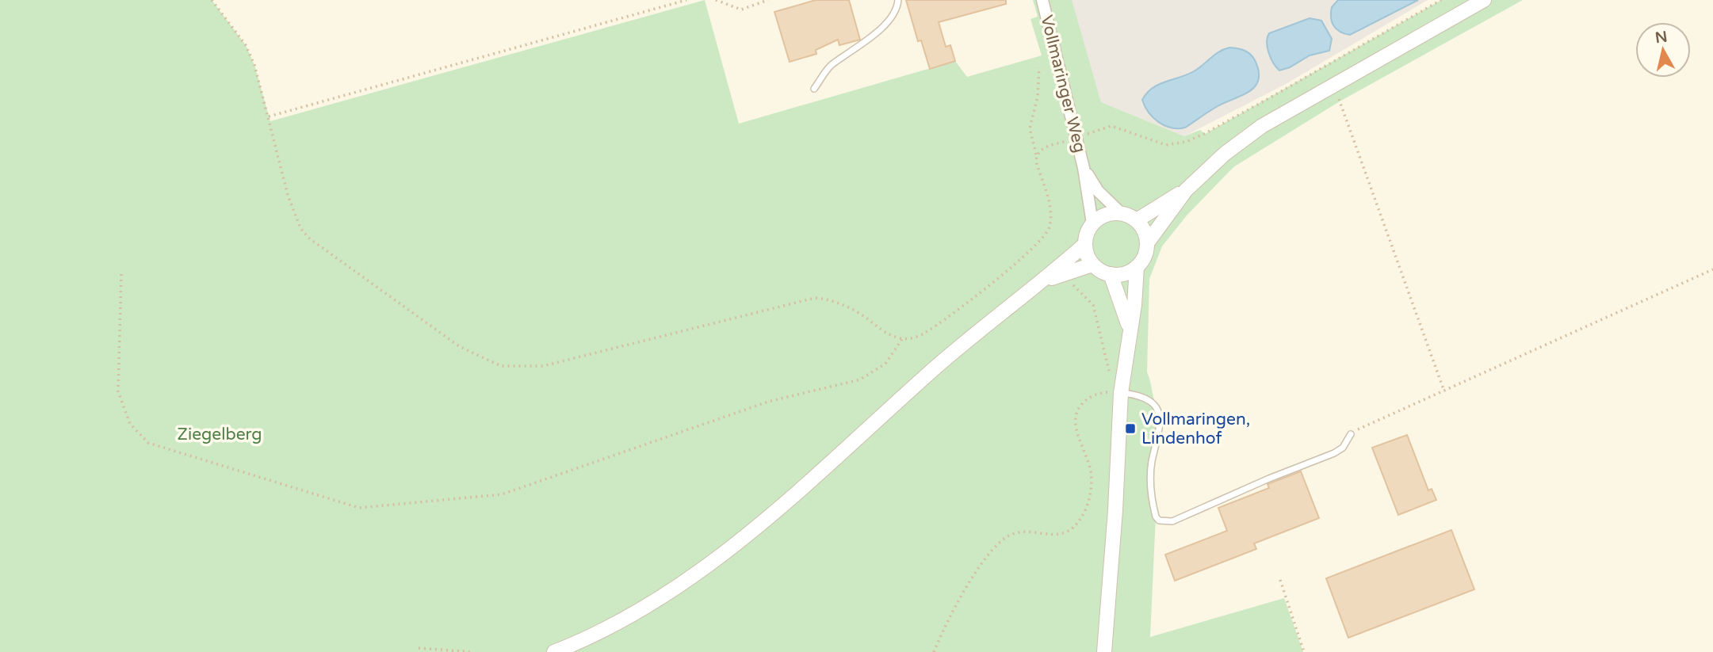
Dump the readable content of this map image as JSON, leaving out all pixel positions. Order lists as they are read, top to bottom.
{
  "streets": {
    "street": ["Vollmaringer Weg"]
  },
  "parks": ["Ziegelberg"],
  "places": {
    "transit": ["Vollmaringen, Lindenhof"]
  },
  "north": "top"
}
